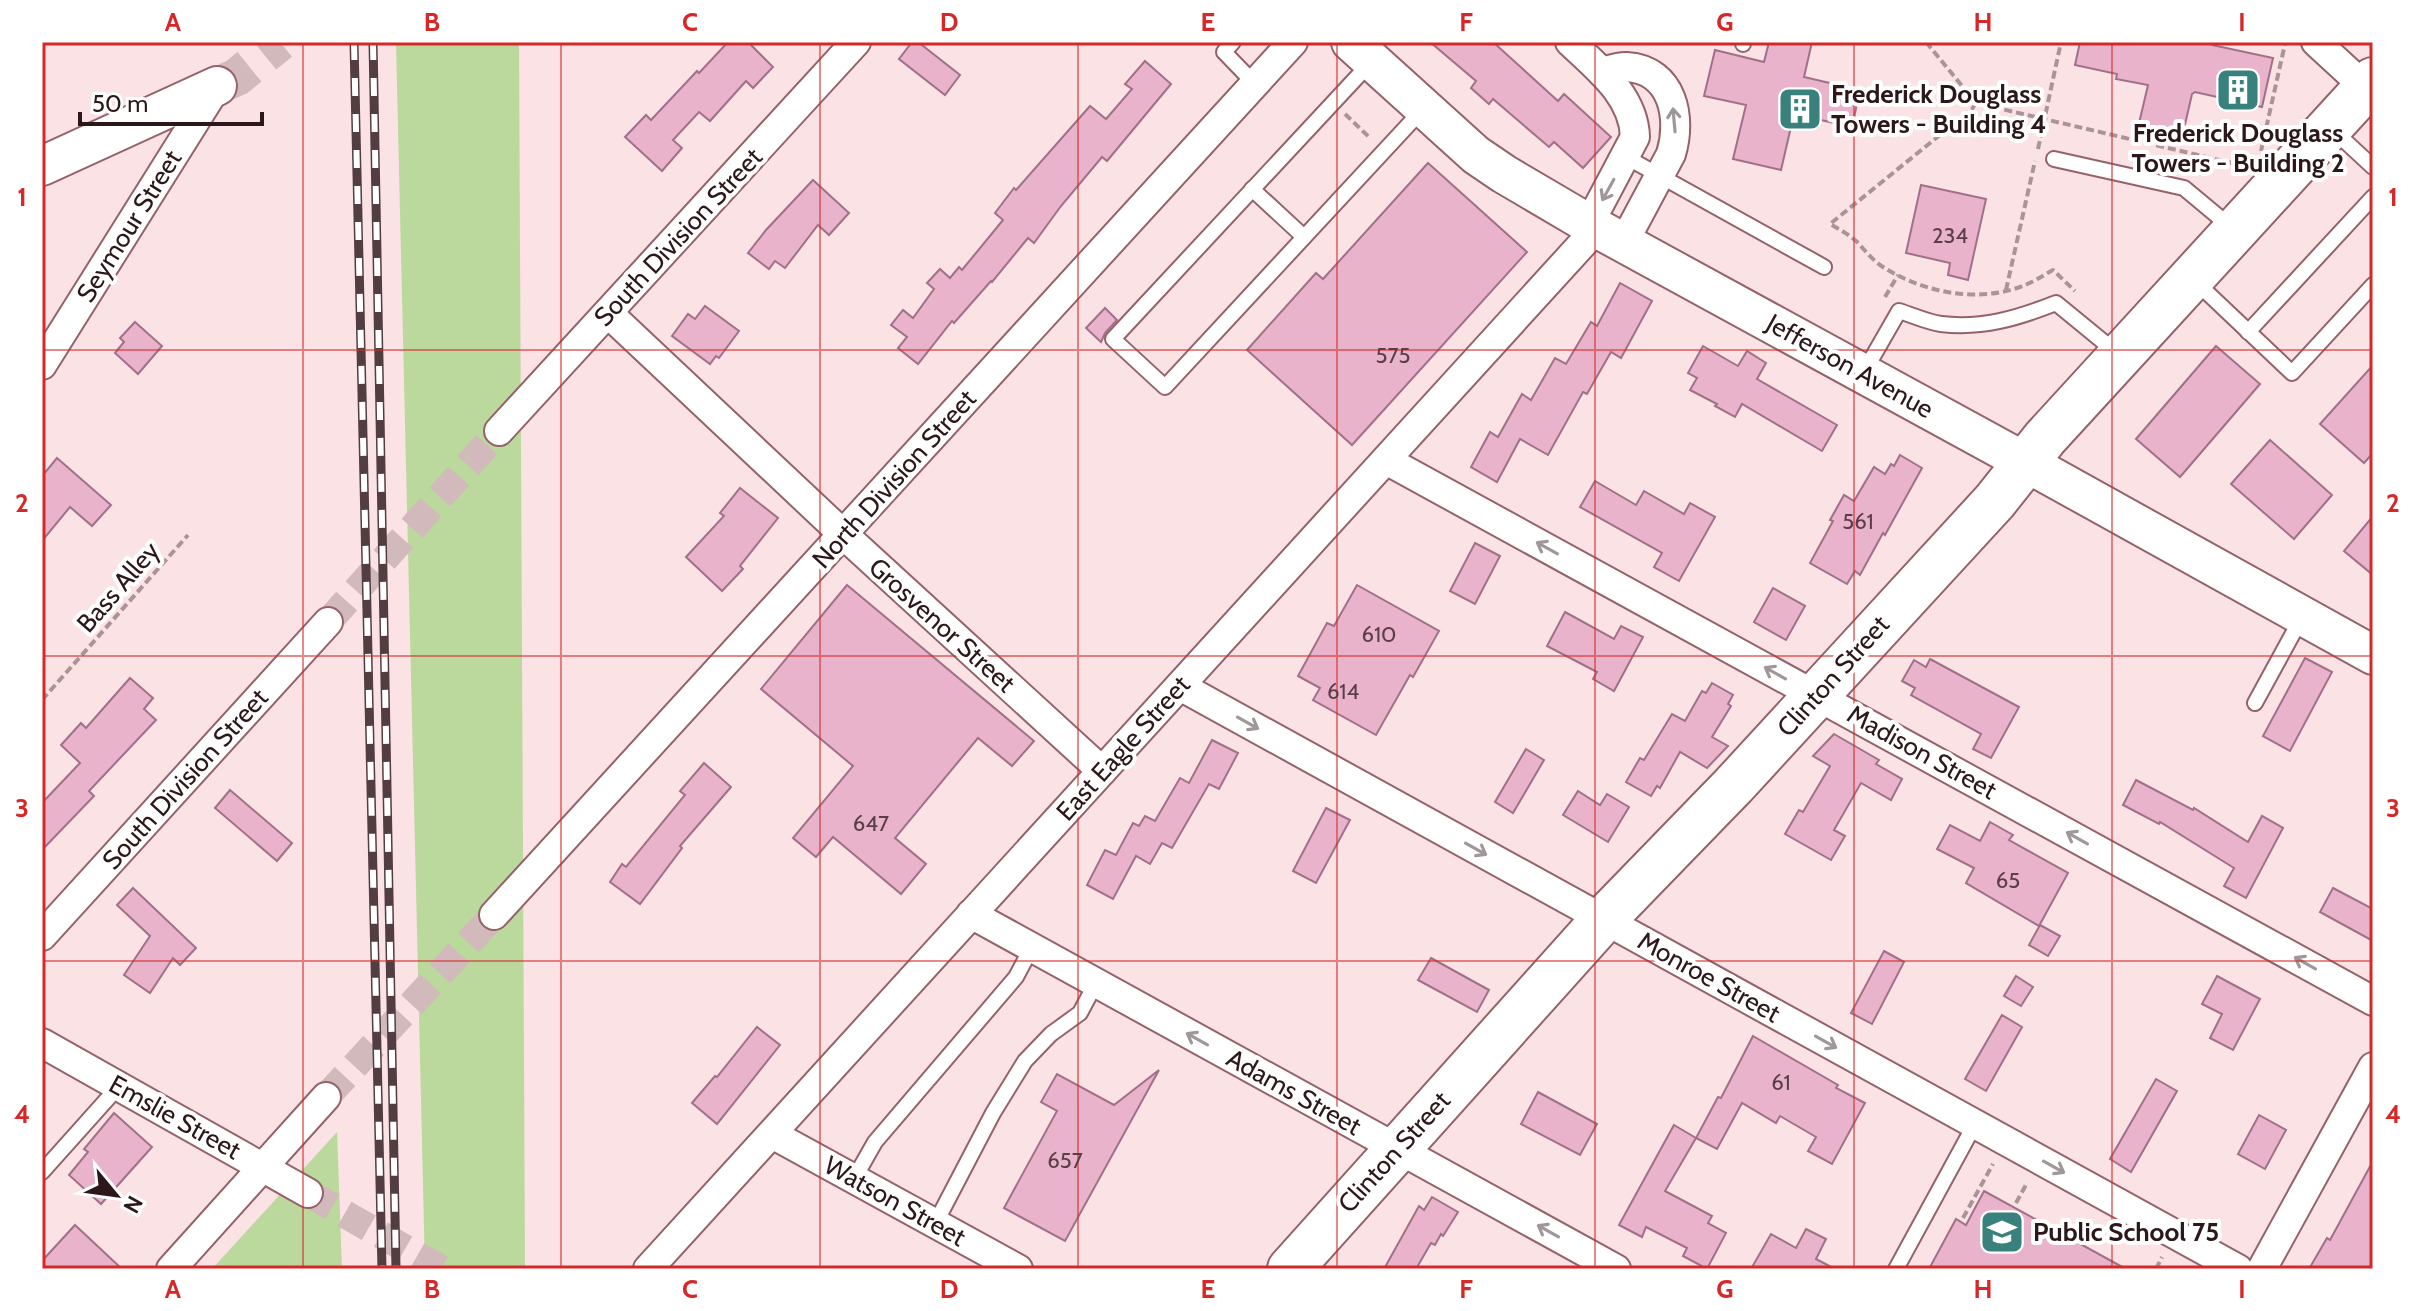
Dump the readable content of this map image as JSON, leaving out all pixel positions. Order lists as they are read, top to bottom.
{
  "streets": {
    "main road": ["Clinton Street"],
    "street": [
      "Seymour Street",
      "South Division Street",
      "Jefferson Avenue",
      "North Division Street",
      "Grosvenor Street",
      "East Eagle Street",
      "Madison Street",
      "Monroe Street",
      "Adams Street",
      "Emslie Street",
      "Watson Street"
    ],
    "path": ["Bass Alley"]
  },
  "crossings": [
    ["South Division Street", "Grosvenor Street"],
    ["Jefferson Avenue", "Clinton Street"],
    ["Jefferson Avenue", "East Eagle Street"],
    ["North Division Street", "Grosvenor Street"],
    ["Grosvenor Street", "East Eagle Street"],
    ["Clinton Street", "Madison Street"],
    ["Clinton Street", "Monroe Street"],
    ["Clinton Street", "Adams Street"],
    ["East Eagle Street", "Madison Street"],
    ["East Eagle Street", "Monroe Street"],
    ["East Eagle Street", "Adams Street"],
    ["East Eagle Street", "Watson Street"]
  ],
  "one_way": ["Madison Street", "Monroe Street", "Adams Street"],
  "places": {
    "building": ["Frederick Douglass Towers - Building 2", "Frederick Douglass Towers - Building 4"],
    "school or university": ["Public School 75"]
  },
  "house_numbers": [
    "234",
    "575",
    "561",
    "610",
    "614",
    "647",
    "65",
    "61",
    "657"
  ],
  "scale_bar": "50 m",
  "north": "bottom right",
  "grid": {
    "columns": [
      "A",
      "B",
      "C",
      "D",
      "E",
      "F",
      "G",
      "H",
      "I"
    ],
    "rows": [
      "1",
      "2",
      "3",
      "4"
    ]
  }
}
